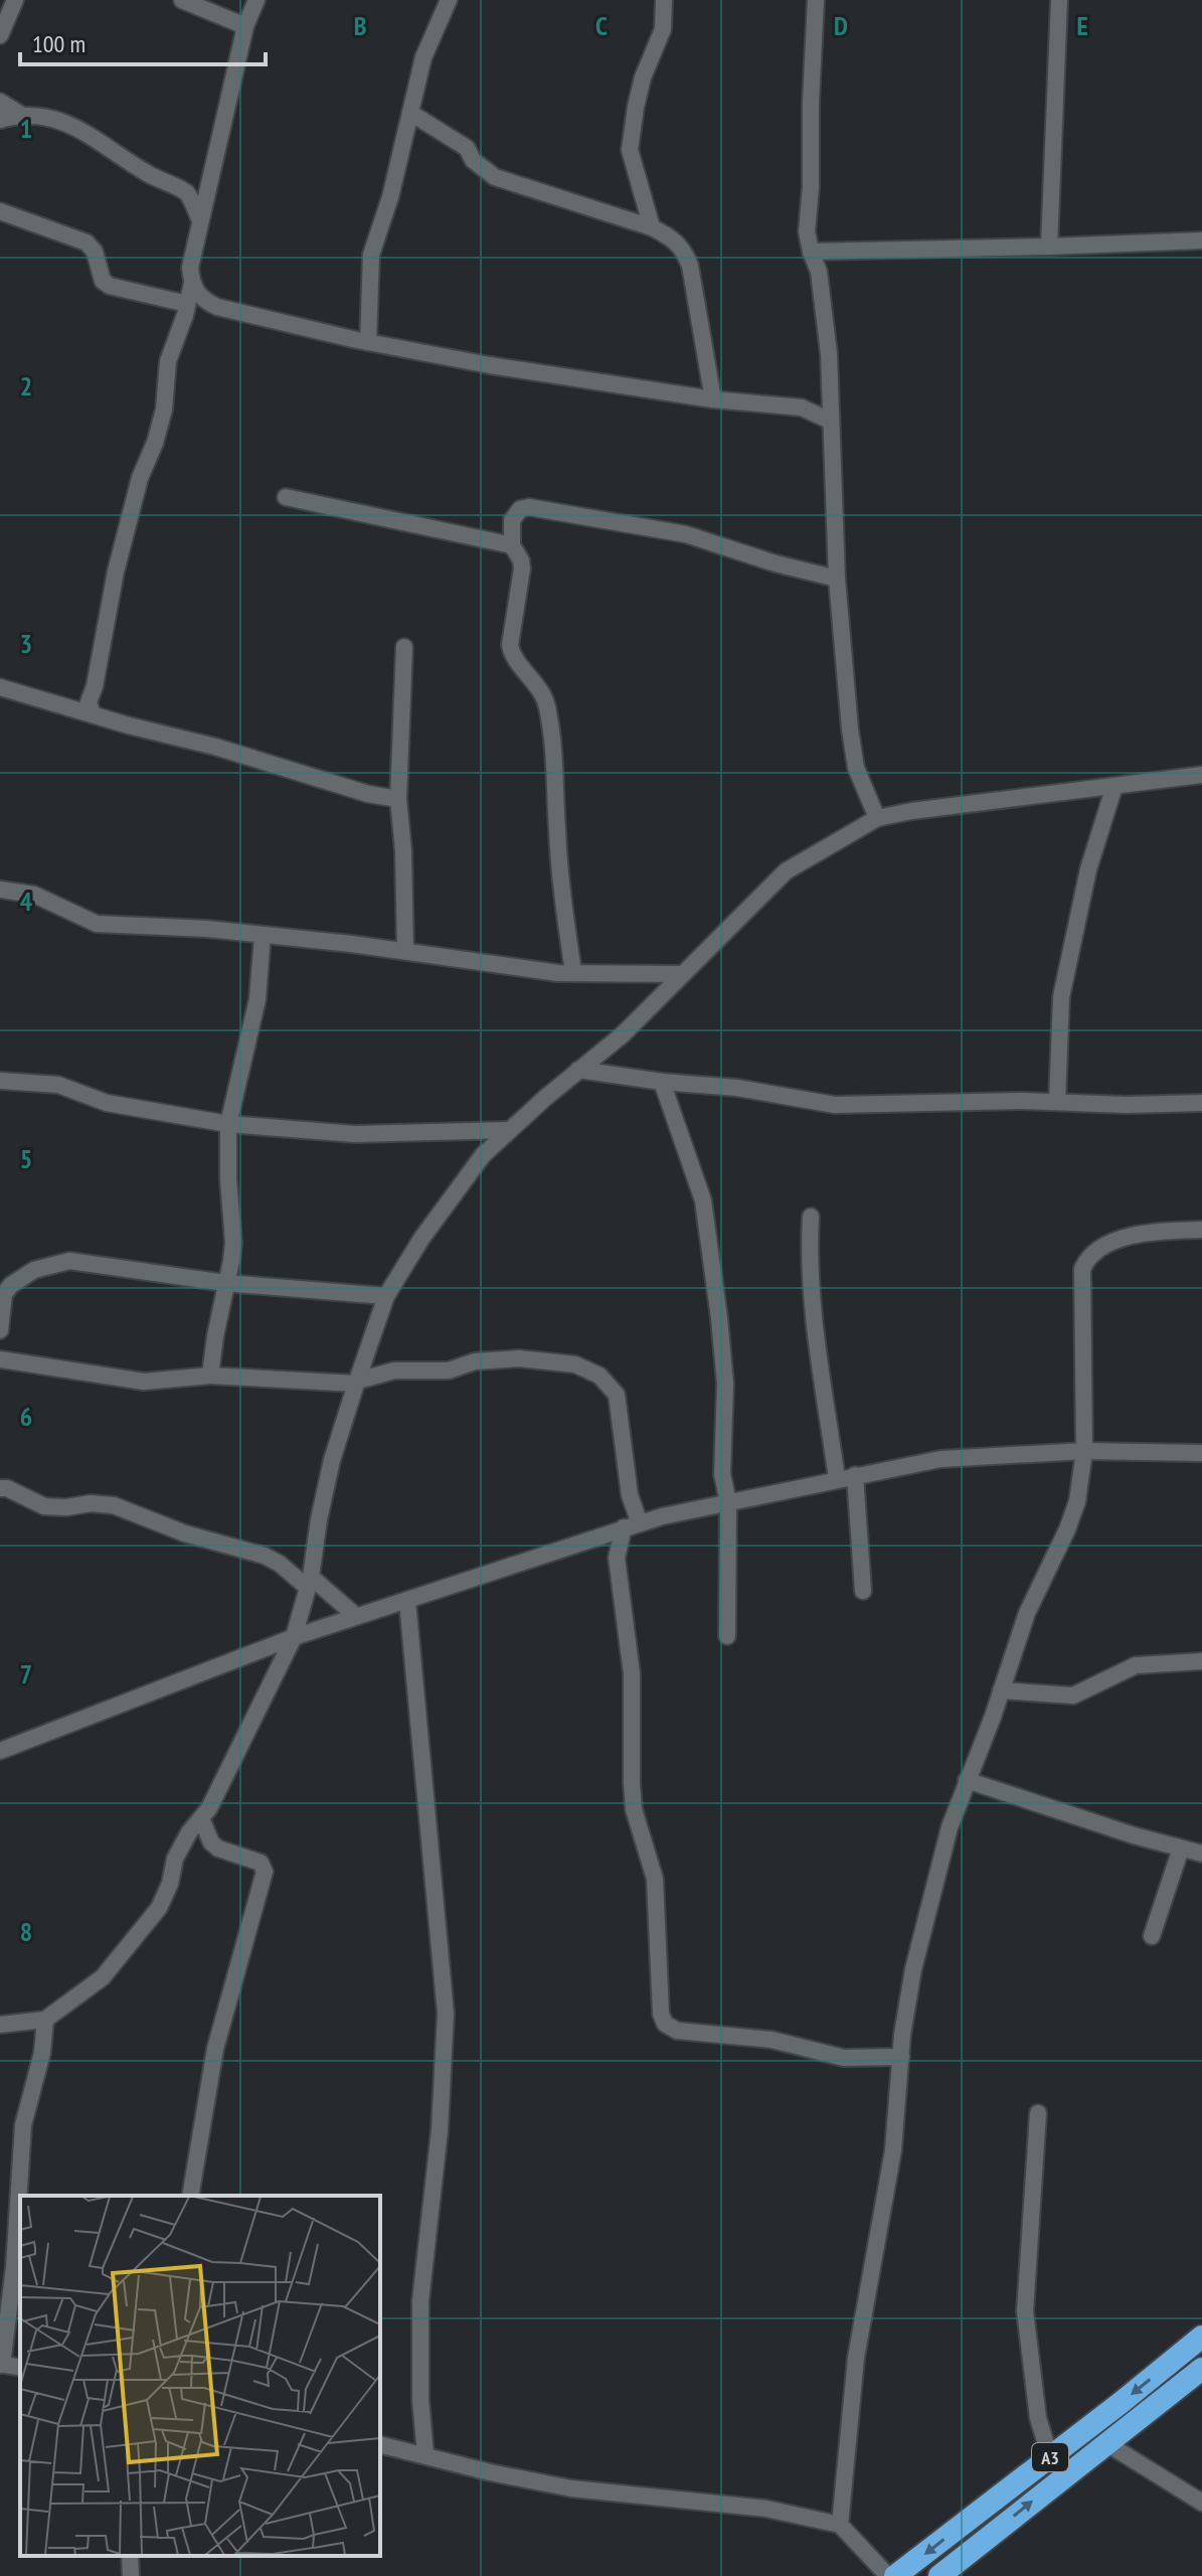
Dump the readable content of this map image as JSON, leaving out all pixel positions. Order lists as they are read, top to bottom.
{
  "streets": {
    "highway": ["A3"]
  },
  "scale_bar": "100 m",
  "grid": {
    "columns": [
      "B",
      "C",
      "D",
      "E"
    ],
    "rows": [
      "1",
      "2",
      "3",
      "4",
      "5",
      "6",
      "7",
      "8"
    ]
  }
}
